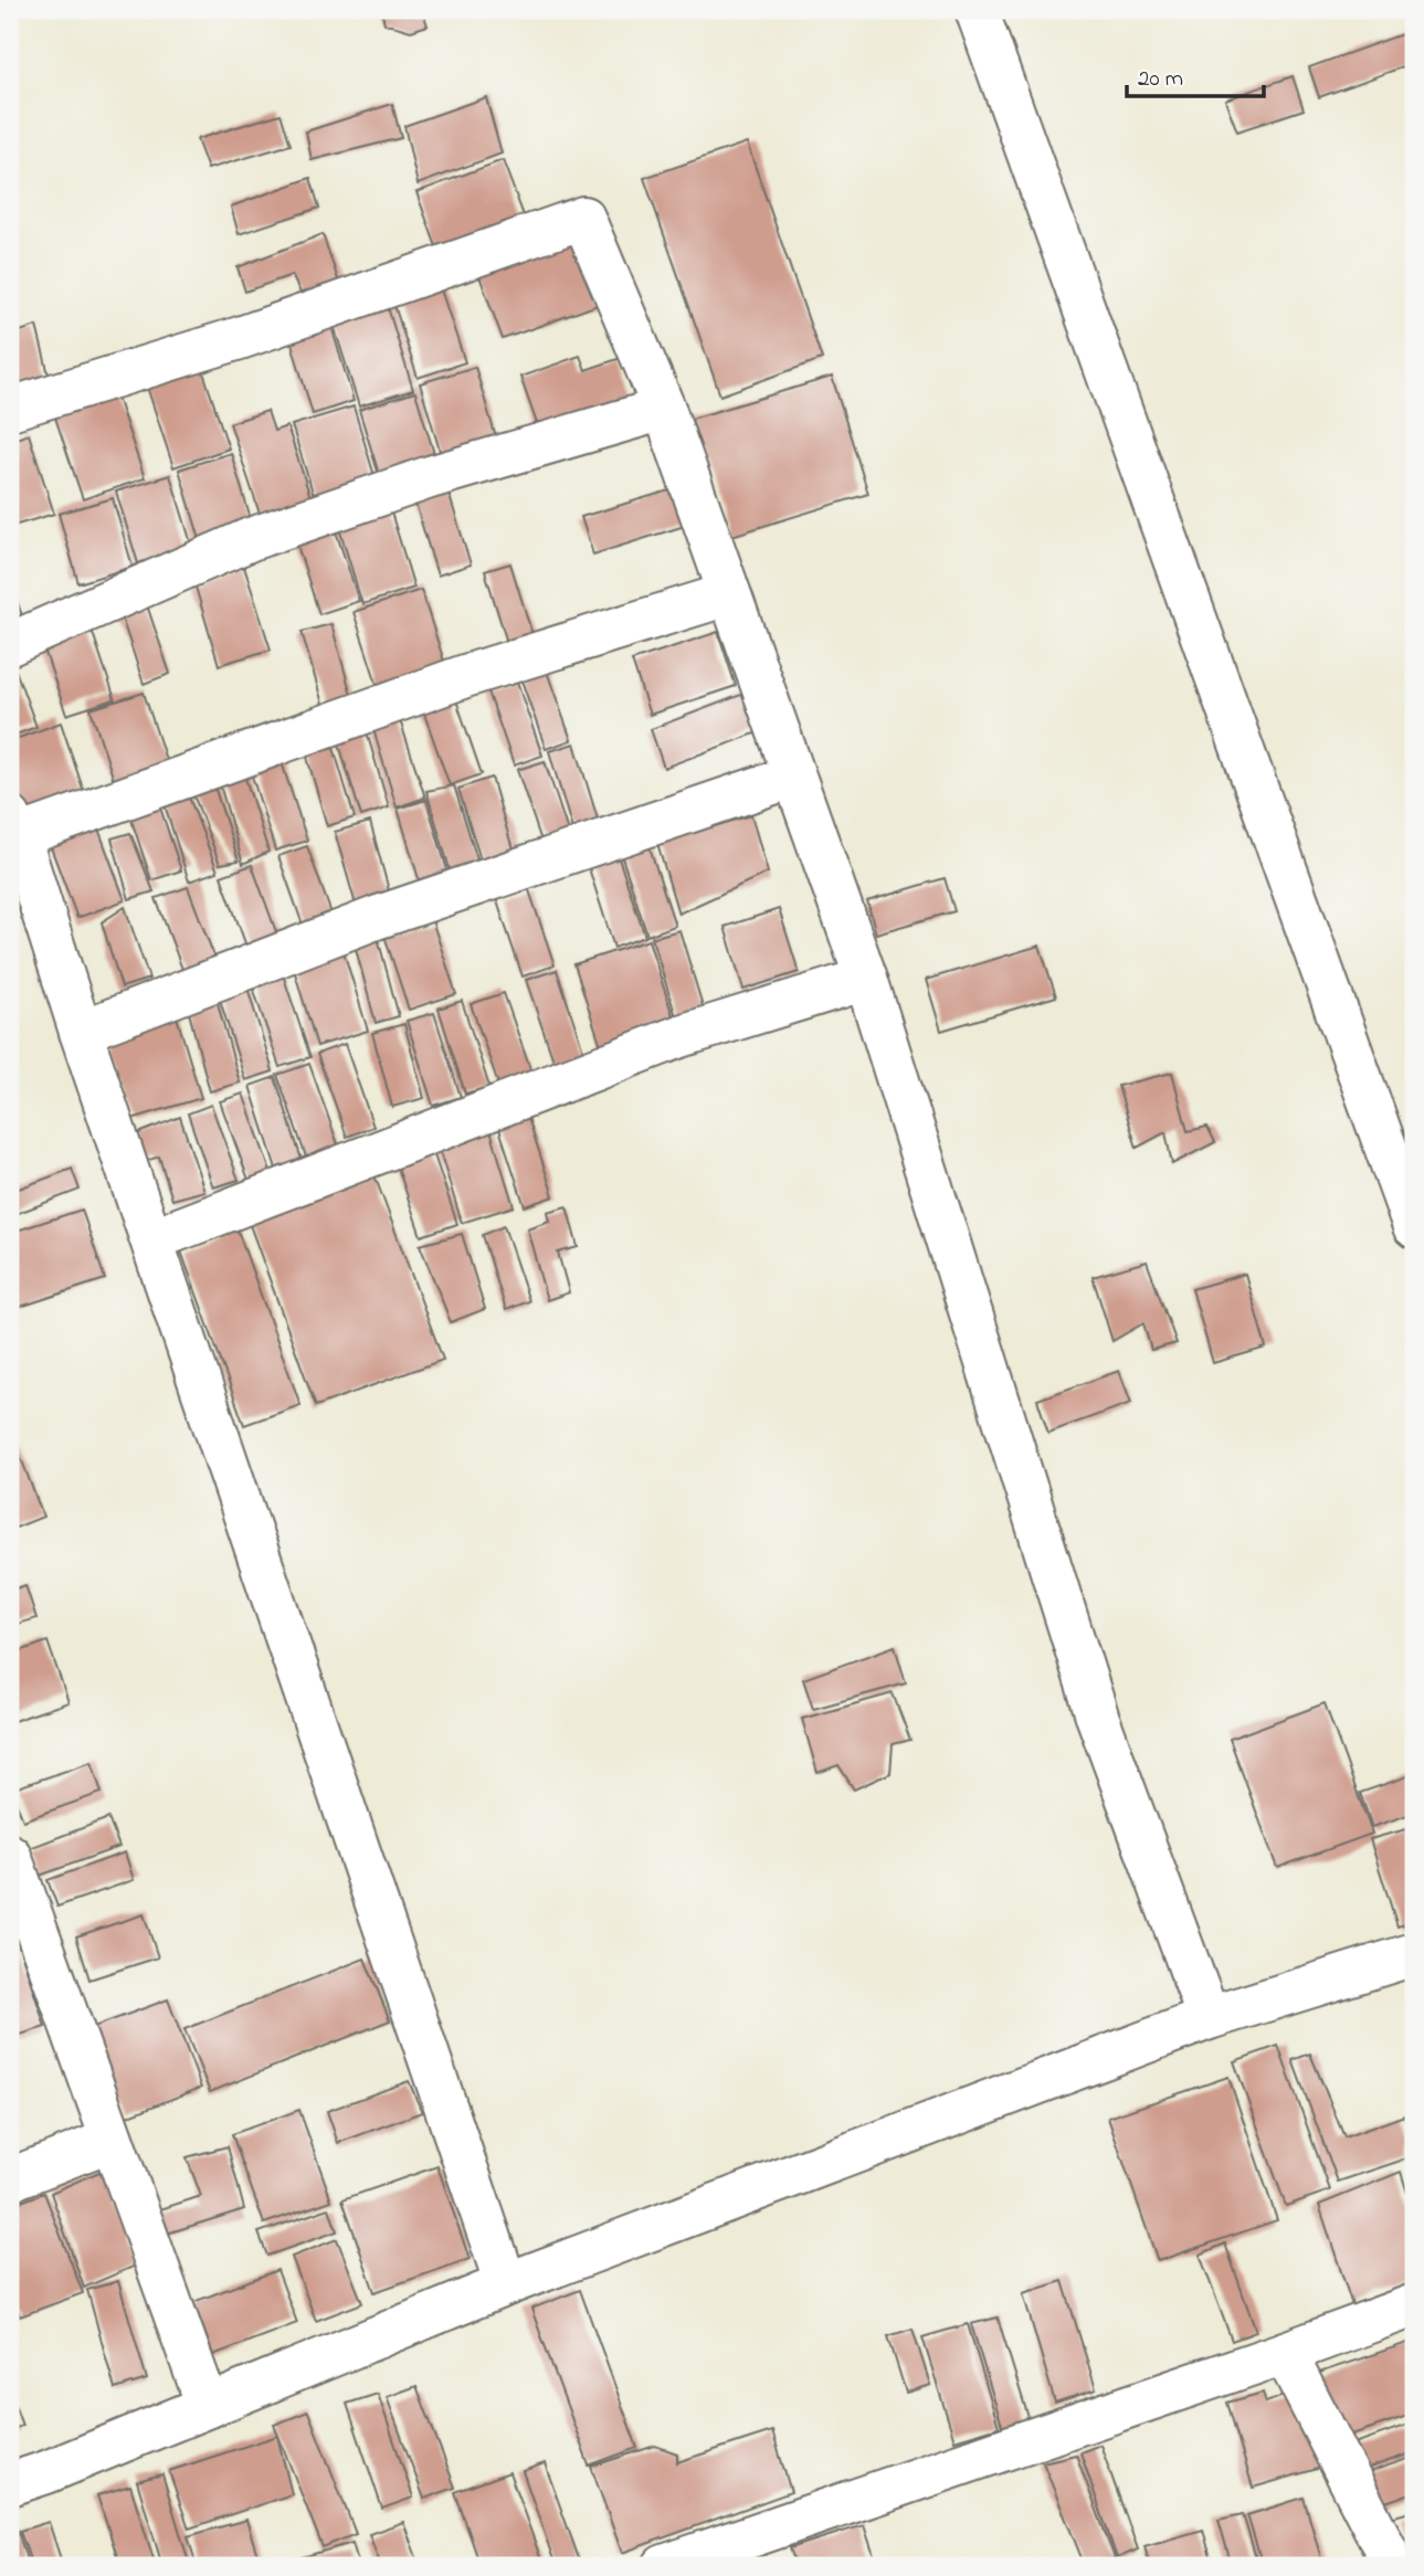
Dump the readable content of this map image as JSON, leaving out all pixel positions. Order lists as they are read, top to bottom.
{
  "scale_bar": "20 m"
}
